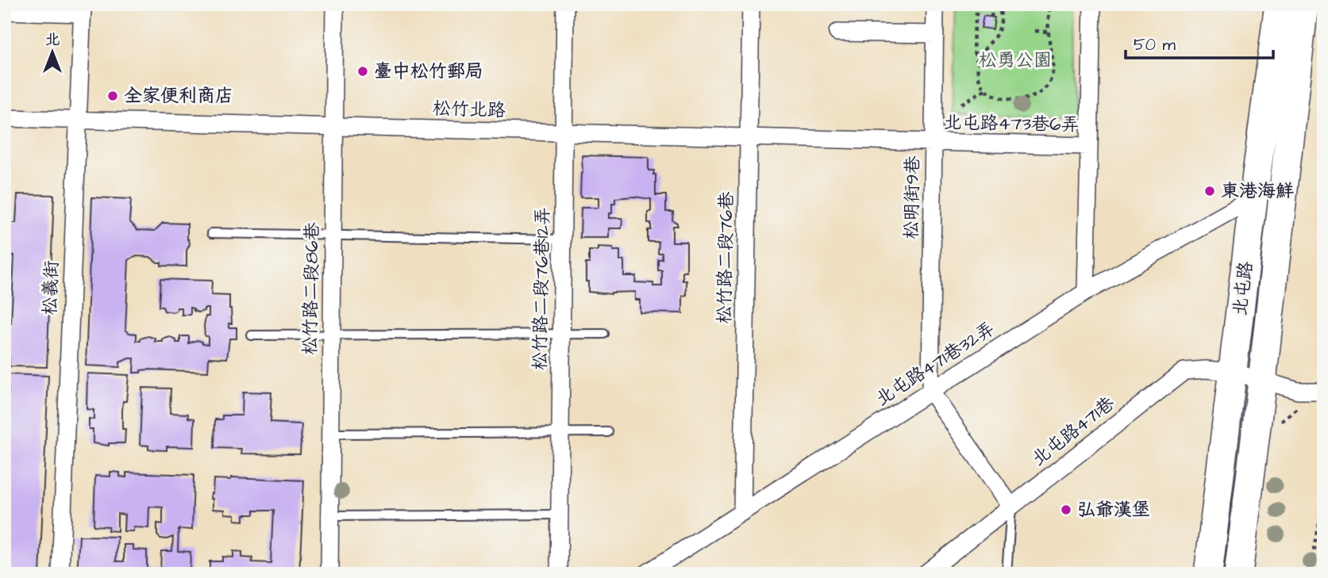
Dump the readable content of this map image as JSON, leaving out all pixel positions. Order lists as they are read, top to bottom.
{
  "streets": {
    "main road": ["北屯路"],
    "street": [
      "松竹北路",
      "北屯路473巷6弄",
      "松明街9巷",
      "松竹路二段76巷",
      "松義街",
      "松竹路二段86巷",
      "松竹路二段76巷12弄",
      "北屯路471巷32弄",
      "北屯路471巷"
    ]
  },
  "crossings": [
    ["松竹北路", "北屯路473巷6弄"],
    ["松竹北路", "松明街9巷"],
    ["松竹北路", "松竹路二段76巷"],
    ["松竹北路", "松義街"],
    ["松竹北路", "松竹路二段86巷"],
    ["松竹北路", "松竹路二段76巷12弄"],
    ["北屯路473巷6弄", "松明街9巷"],
    ["北屯路473巷6弄", "北屯路471巷32弄"],
    ["松明街9巷", "北屯路471巷32弄"],
    ["松竹路二段76巷", "北屯路471巷32弄"],
    ["北屯路", "北屯路471巷32弄"],
    ["北屯路", "北屯路471巷"]
  ],
  "parks": ["松勇公園"],
  "places": [
    "臺中松竹郵局",
    "全家便利商店",
    "東港海鮮",
    "弘爺漢堡"
  ],
  "scale_bar": "50 m",
  "north": "top"
}
